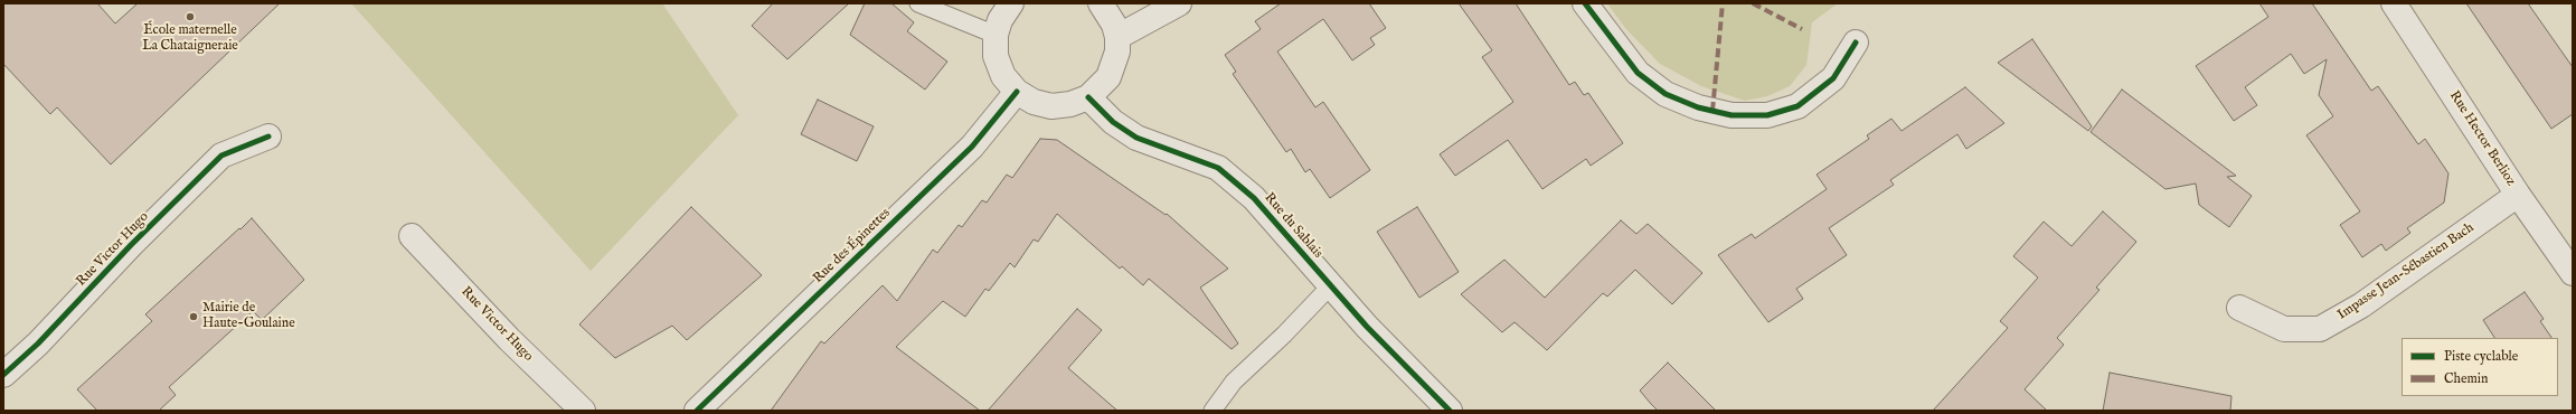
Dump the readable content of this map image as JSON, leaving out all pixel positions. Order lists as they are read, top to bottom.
{
  "streets": {
    "street": [
      "Rue Hector Berlioz",
      "Rue du Sablais",
      "Rue des Épinettes",
      "Rue Victor Hugo",
      "Impasse Jean-Sébastien Bach"
    ]
  },
  "crossings": [
    ["Rue Hector Berlioz", "Impasse Jean-Sébastien Bach"]
  ],
  "places": ["École maternelle La Chataigneraie", "Mairie de Haute-Goulaine"],
  "legend": ["Piste cyclable", "Chemin"]
}
